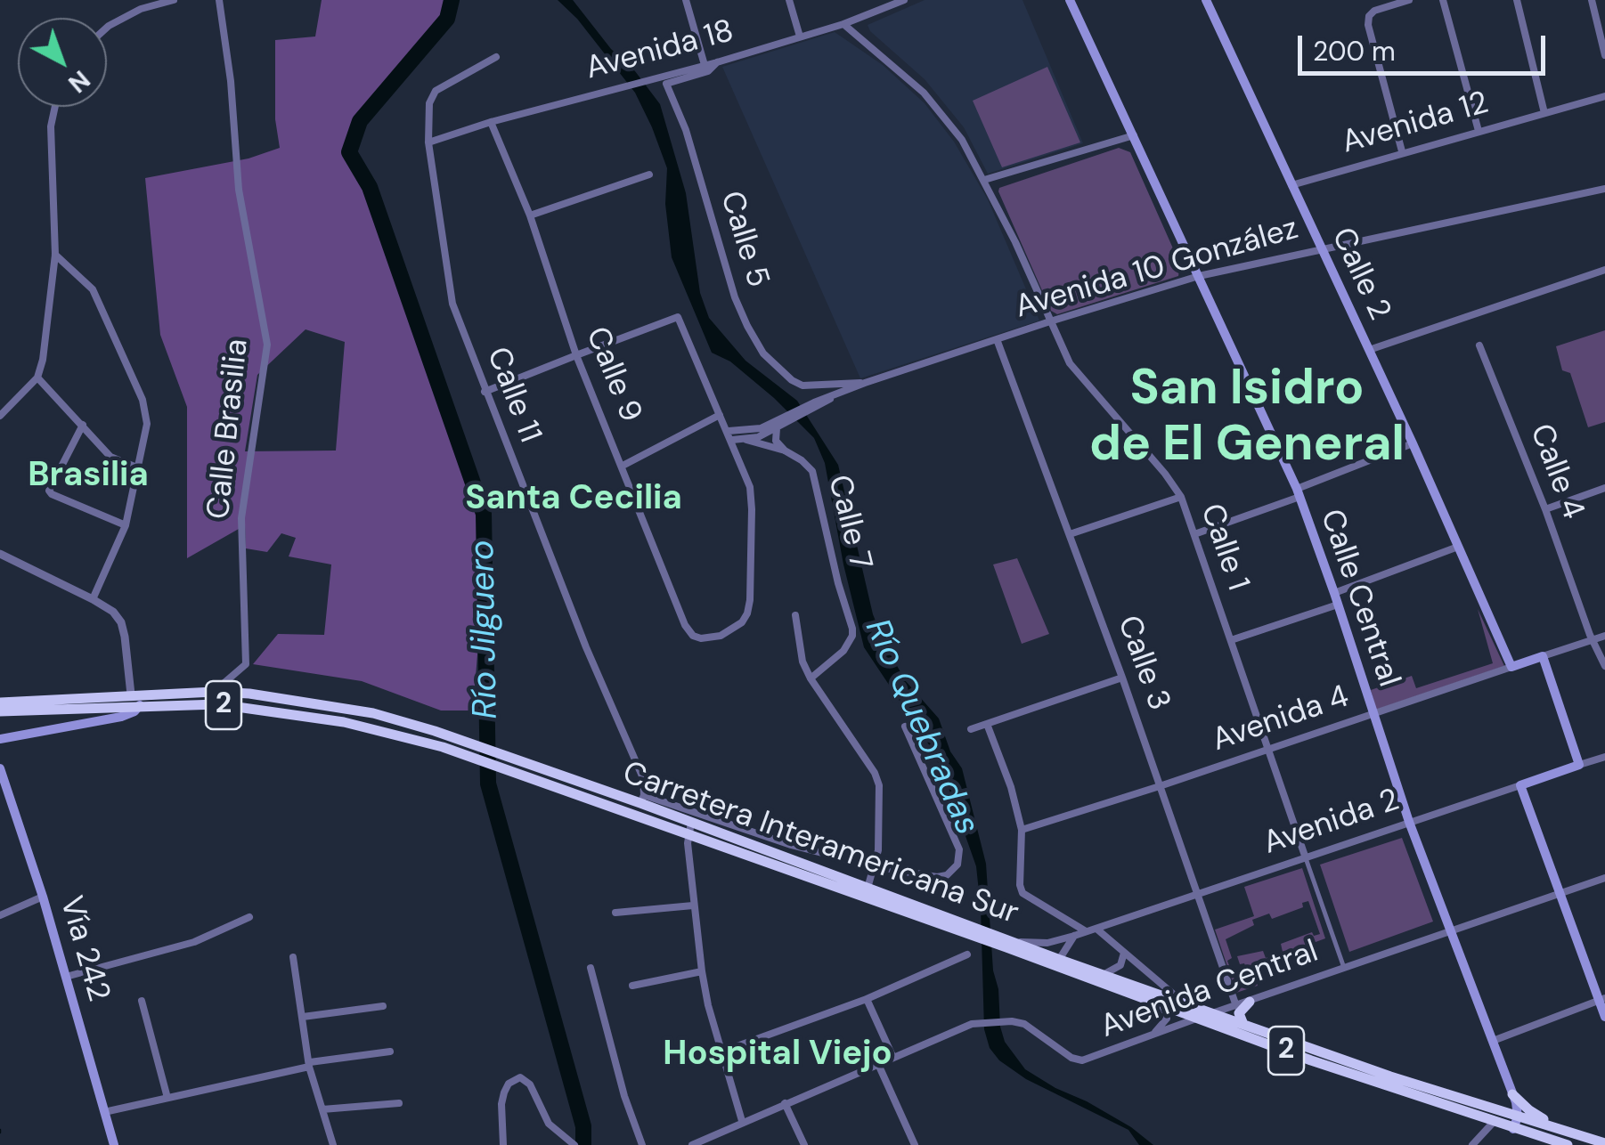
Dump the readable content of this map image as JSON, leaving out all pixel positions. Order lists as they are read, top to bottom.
{
  "streets": {
    "highway": ["2", "Carretera Interamericana Sur"],
    "main road": [
      "Calle 2",
      "Calle Central",
      "Avenida 4",
      "Avenida 2",
      "Vía 242"
    ],
    "street": [
      "Avenida 18",
      "Avenida 12",
      "Calle 5",
      "Avenida 10 González",
      "Calle 9",
      "Calle 11",
      "Calle Brasilia",
      "Calle 4",
      "Calle 7",
      "Calle 1",
      "Calle 3",
      "Avenida Central"
    ]
  },
  "crossings": [
    ["Avenida 18", "Calle 5"],
    ["Avenida 18", "Calle 9"],
    ["Avenida 18", "Calle 11"],
    ["Avenida 18", "Calle 1"],
    ["Avenida 12", "Calle 2"],
    ["Calle 5", "Avenida 10 González"],
    ["Avenida 10 González", "Calle 2"],
    ["Avenida 10 González", "Calle 9"],
    ["Avenida 10 González", "Calle 7"],
    ["Avenida 10 González", "Calle 1"],
    ["Avenida 10 González", "Calle Central"],
    ["Avenida 10 González", "Calle 3"],
    ["Calle 2", "Avenida 4"],
    ["Calle 11", "Carretera Interamericana Sur"],
    ["Calle Brasilia", "Carretera Interamericana Sur"],
    ["Calle 4", "Avenida 4"],
    ["Calle 1", "Avenida 4"],
    ["Calle 1", "Avenida 2"],
    ["Calle 1", "Avenida Central"],
    ["Calle Central", "Avenida 4"],
    ["Calle Central", "Avenida 2"],
    ["Calle Central", "Carretera Interamericana Sur"],
    ["Calle Central", "Avenida Central"],
    ["Calle 3", "Avenida 4"],
    ["Calle 3", "Avenida 2"],
    ["Calle 3", "Avenida Central"],
    ["Avenida 2", "Carretera Interamericana Sur"],
    ["Carretera Interamericana Sur", "Avenida Central"]
  ],
  "districts": [
    "San Isidro de El General",
    "Brasilia",
    "Santa Cecilia",
    "Hospital Viejo"
  ],
  "water": ["Río Jilguero", "Río Quebradas"],
  "scale_bar": "200 m",
  "north": "bottom right"
}
